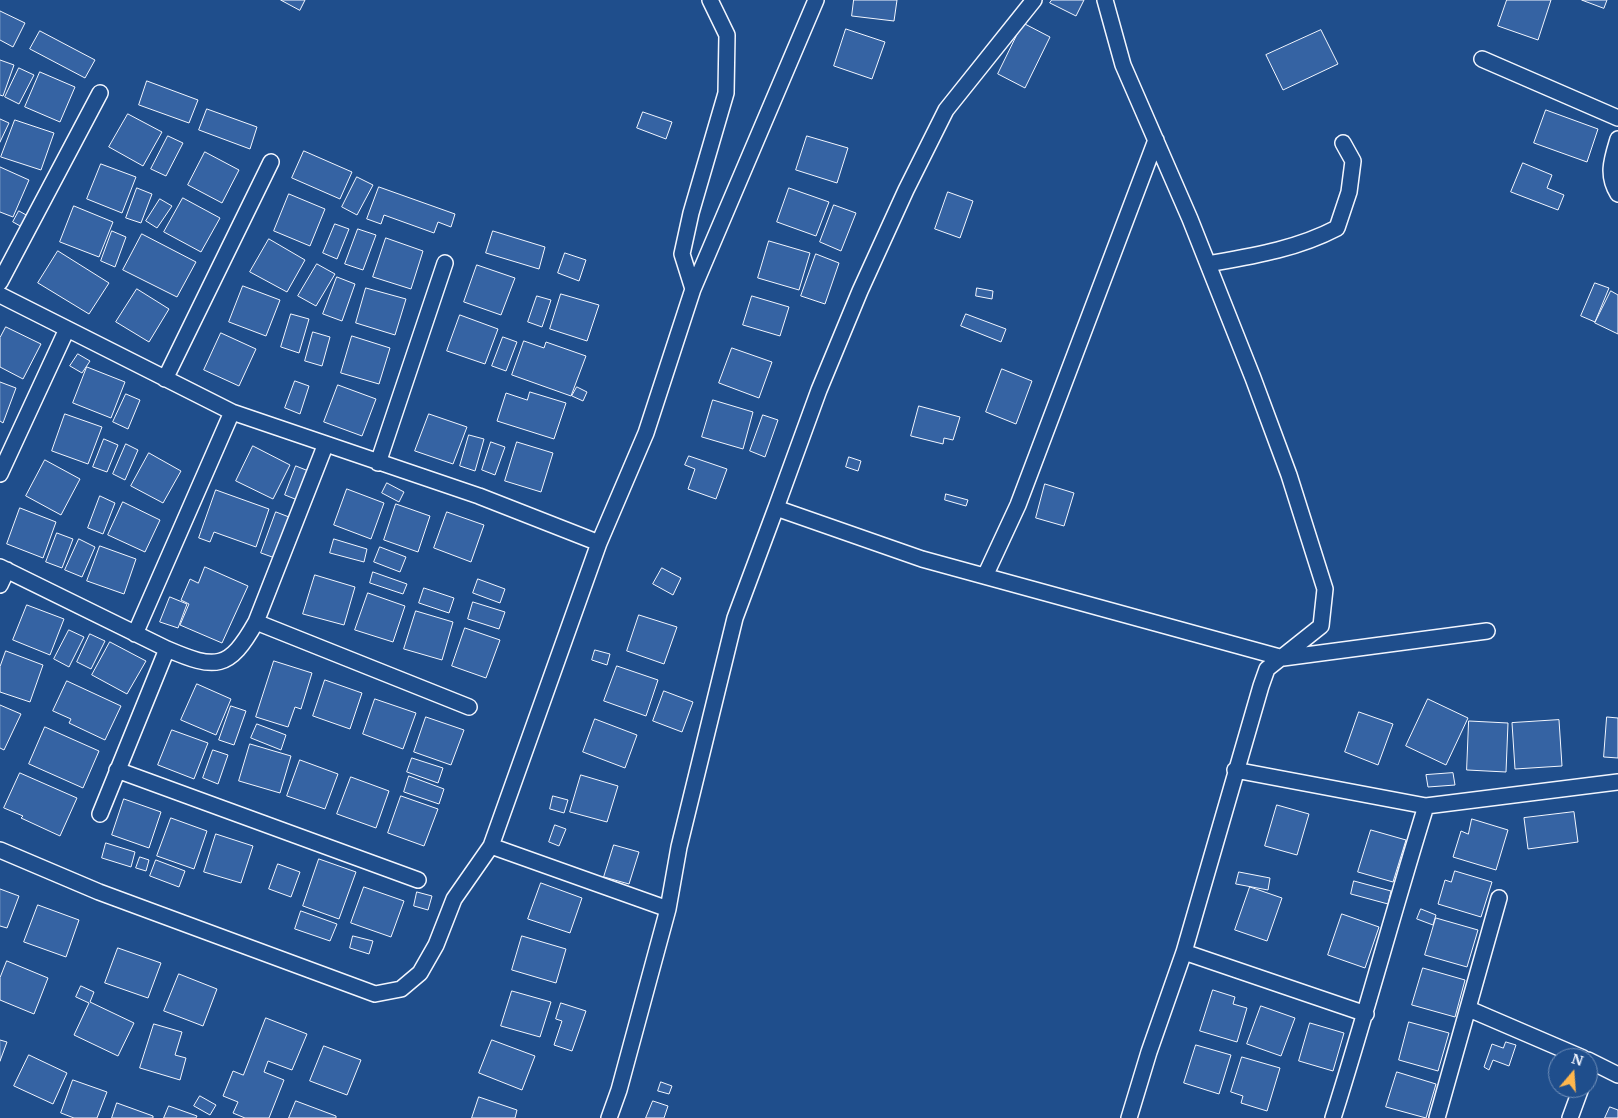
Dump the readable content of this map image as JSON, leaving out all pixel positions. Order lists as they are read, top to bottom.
{
  "north": "top"
}
